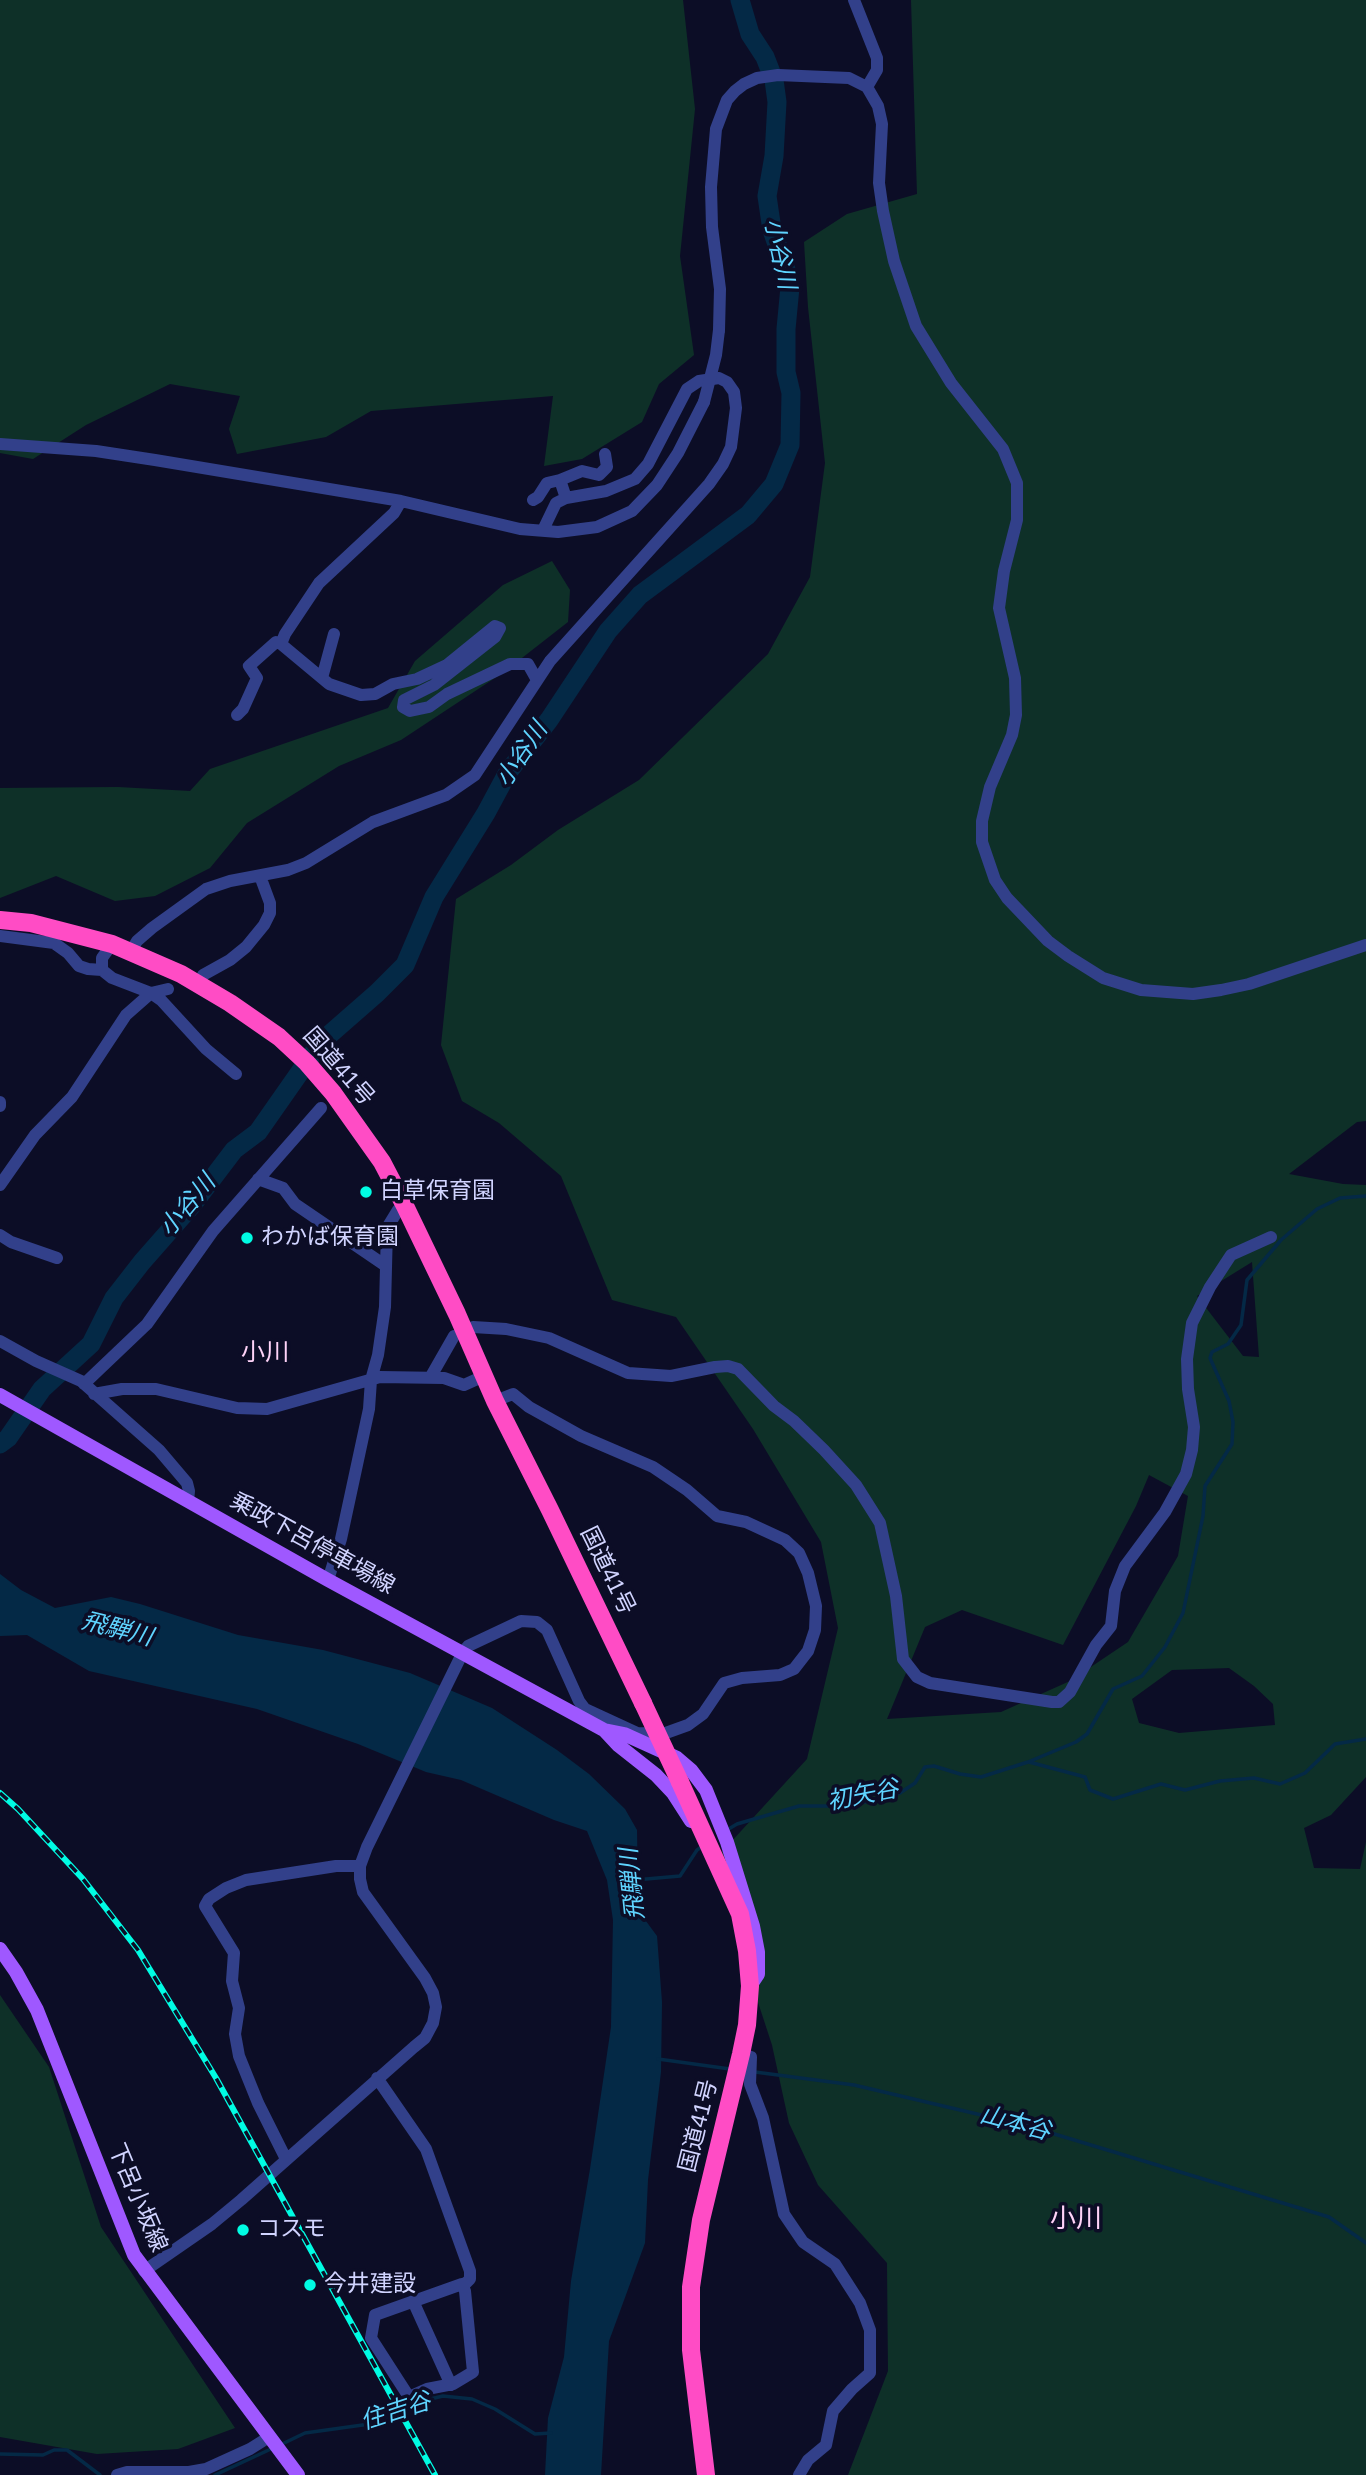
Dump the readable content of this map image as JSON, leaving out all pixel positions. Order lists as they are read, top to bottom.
{
  "streets": {
    "highway": ["国道41号"],
    "main road": ["乗政下呂停車場線", "下呂小坂線"]
  },
  "districts": ["小川", "小川"],
  "water": [
    "小谷川",
    "飛騨川",
    "初矢谷",
    "山本谷",
    "住吉谷"
  ],
  "places": [
    "白草保育園",
    "わかば保育園",
    "コスモ",
    "今井建設"
  ]
}
